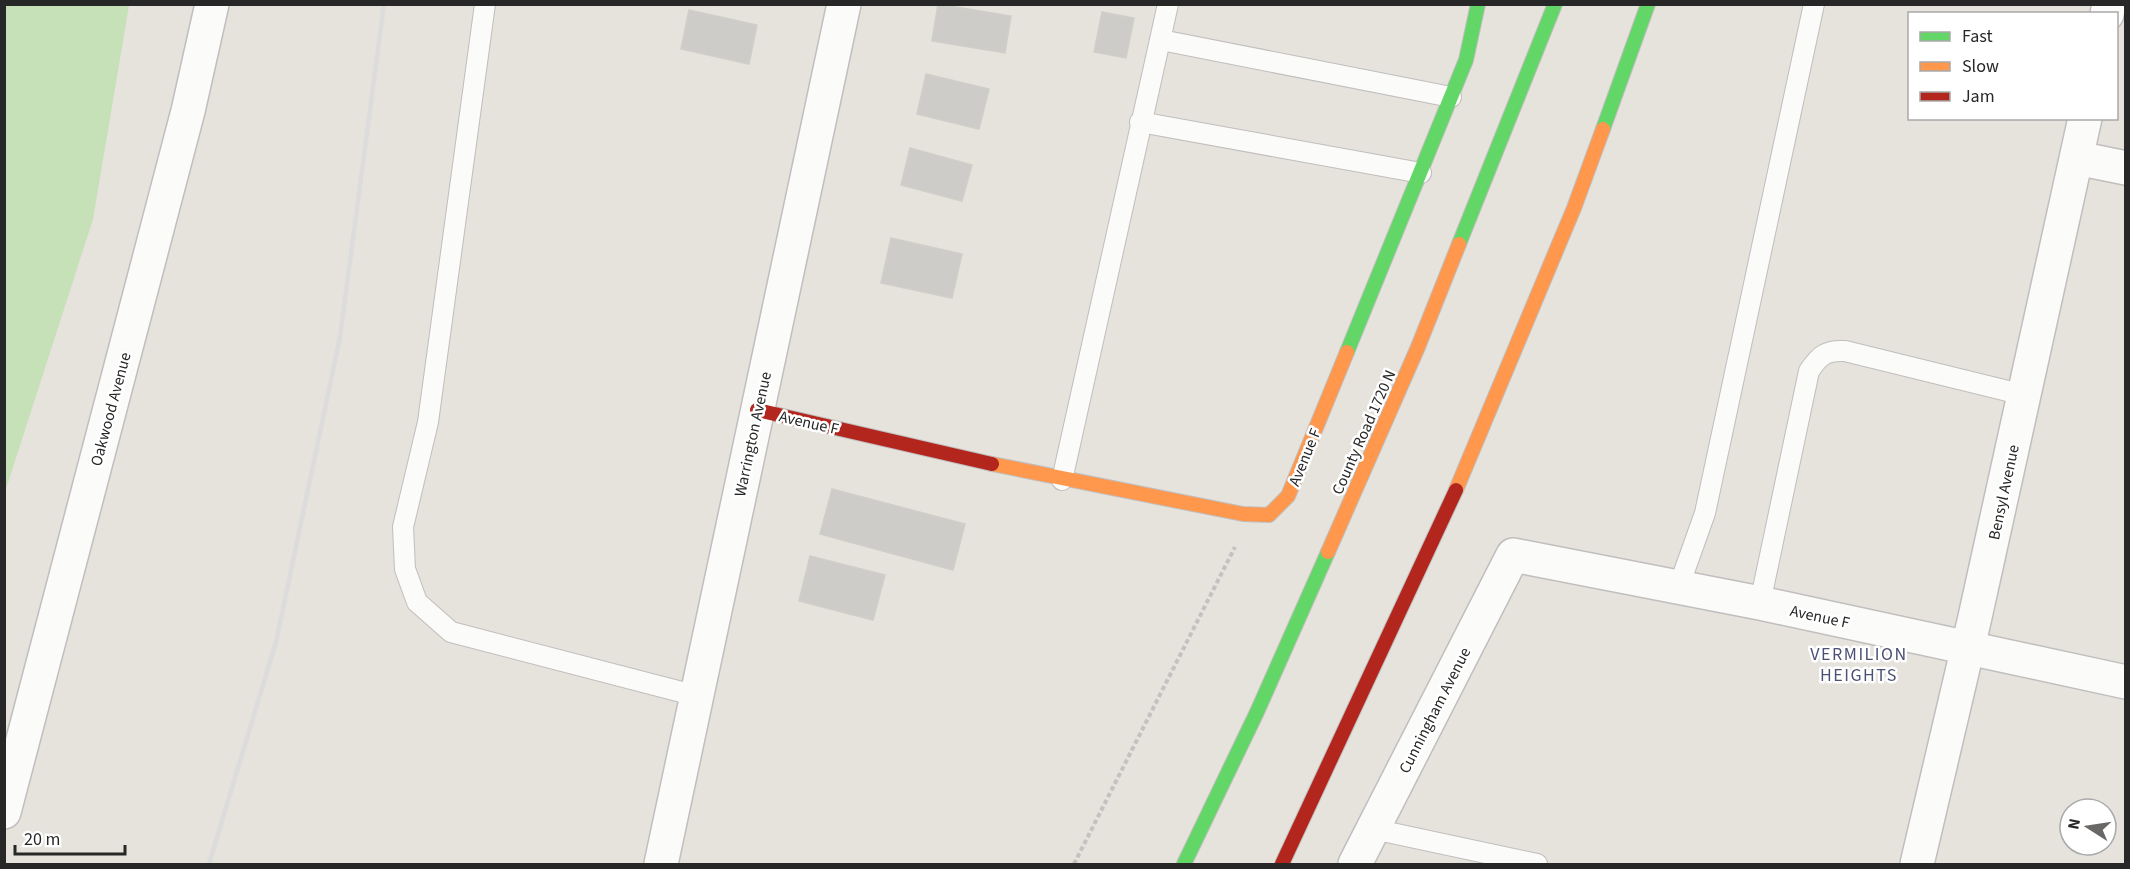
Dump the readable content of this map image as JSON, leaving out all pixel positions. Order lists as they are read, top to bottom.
{
  "streets": {
    "main road": ["Avenue F", "County Road 1720 N"],
    "street": [
      "Oakwood Avenue",
      "Warrington Avenue",
      "Bensyl Avenue",
      "Cunningham Avenue"
    ]
  },
  "crossings": [
    ["Avenue F", "Warrington Avenue"],
    ["Avenue F", "Bensyl Avenue"],
    ["Avenue F", "Cunningham Avenue"]
  ],
  "districts": ["VERMILION HEIGHTS"],
  "legend": ["Fast", "Slow", "Jam"],
  "scale_bar": "20 m",
  "north": "left"
}
